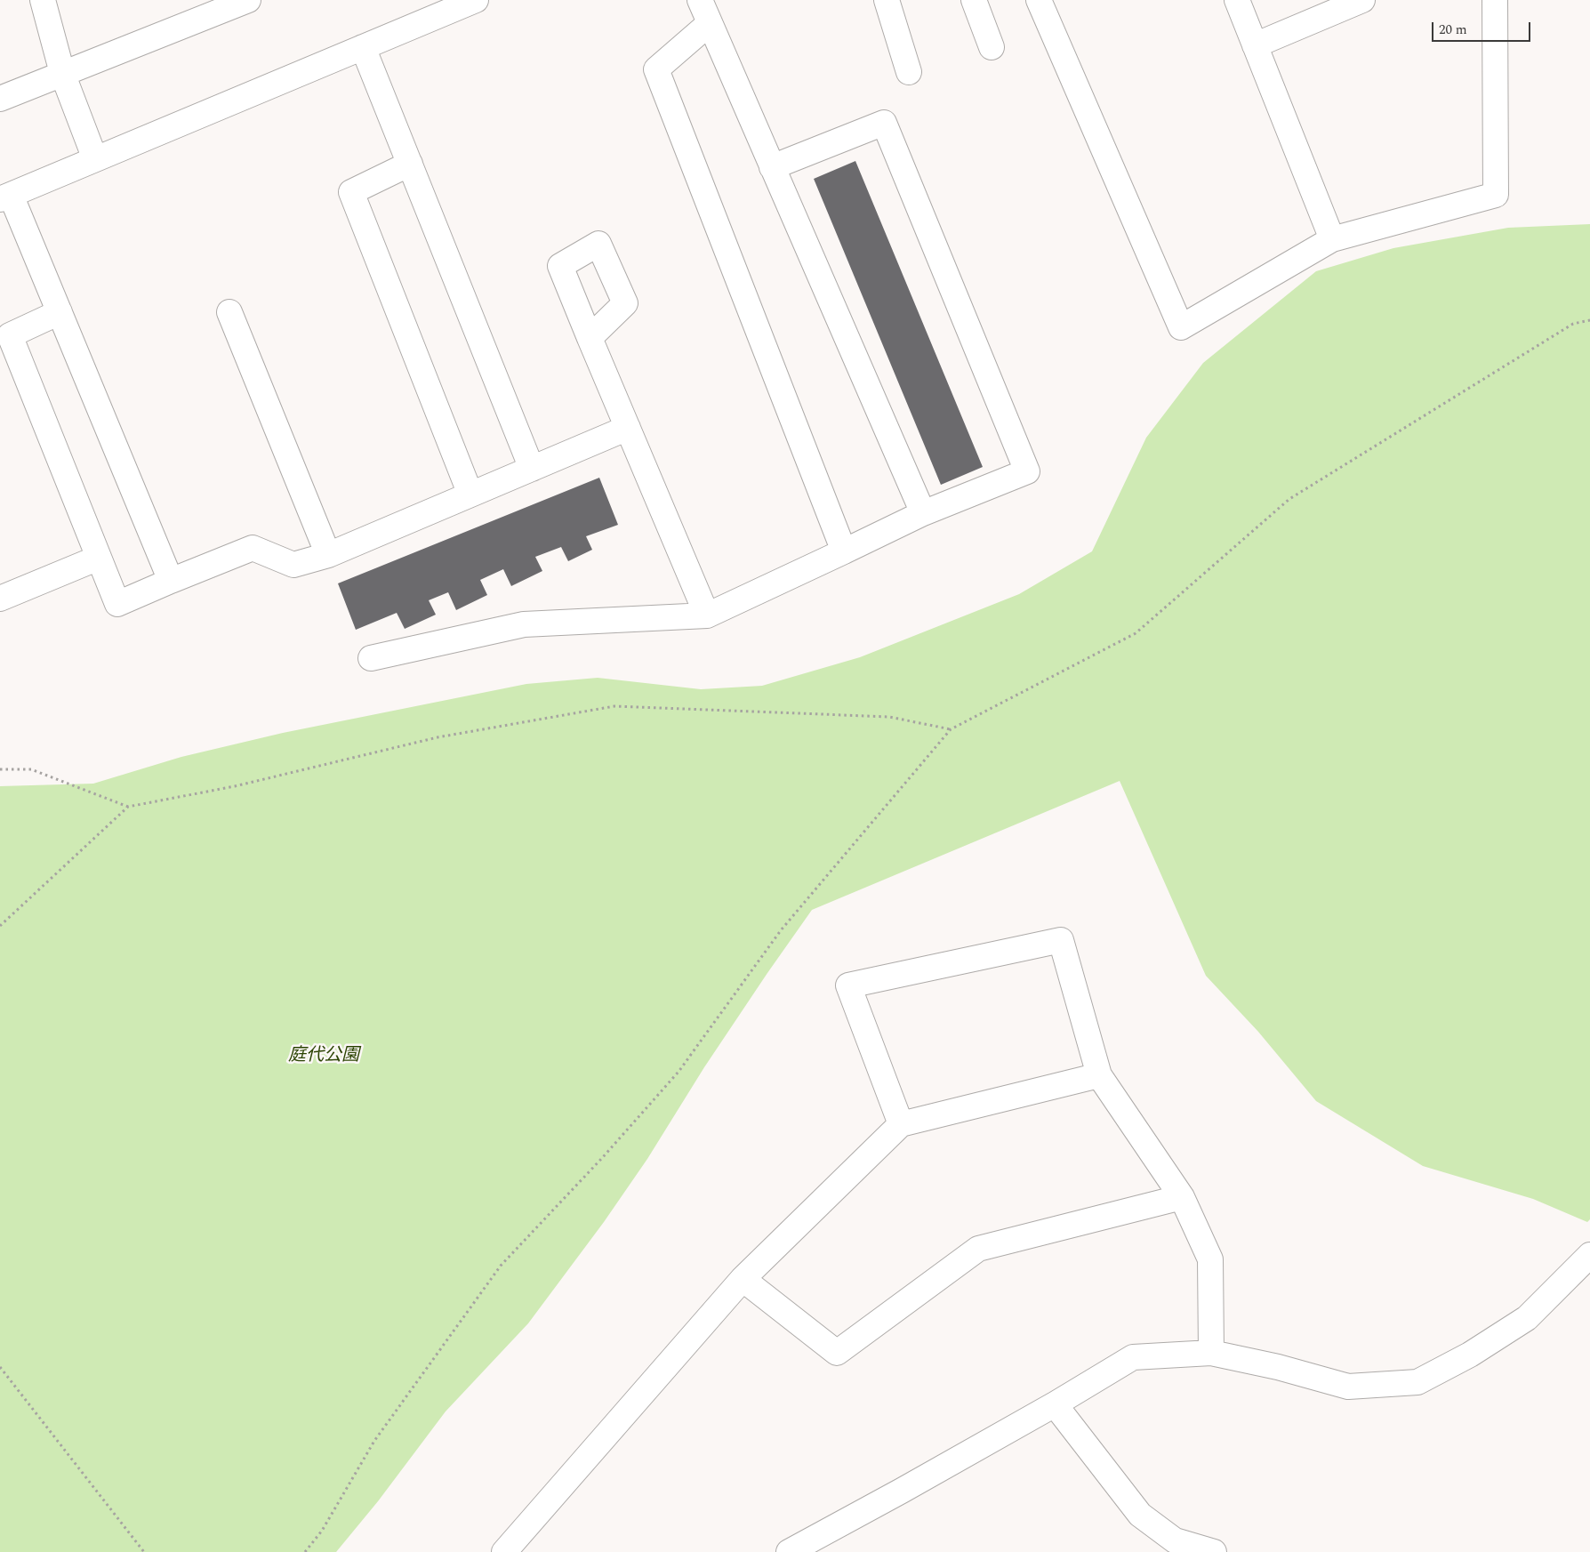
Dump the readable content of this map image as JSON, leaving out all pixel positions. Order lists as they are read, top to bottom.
{
  "parks": ["庭代公園"],
  "scale_bar": "20 m"
}
